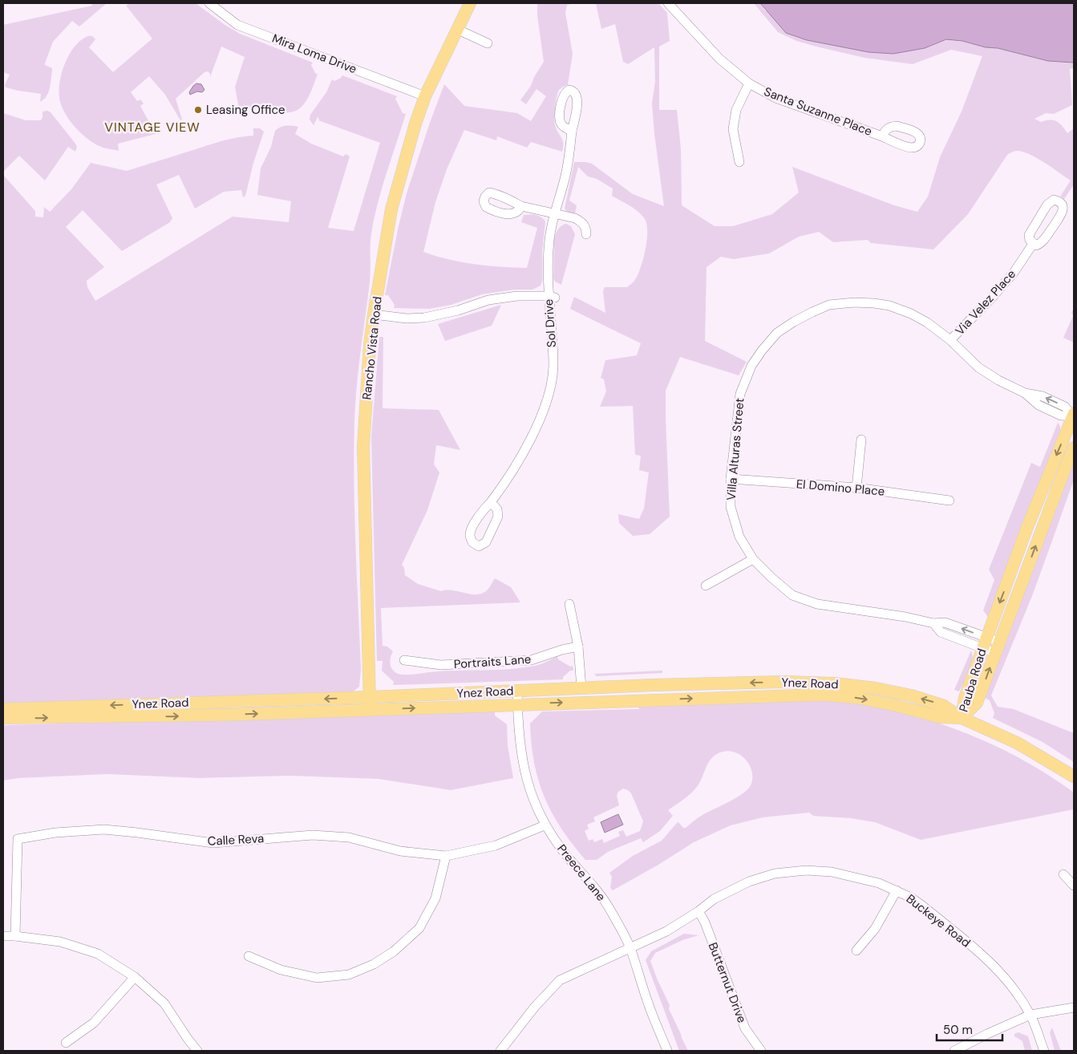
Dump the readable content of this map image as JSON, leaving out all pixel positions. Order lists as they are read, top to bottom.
{
  "streets": {
    "main road": ["Rancho Vista Road", "Pauba Road", "Ynez Road"],
    "street": [
      "Mira Loma Drive",
      "Santa Suzanne Place",
      "Via Velez Place",
      "Sol Drive",
      "Villa Alturas Street",
      "El Domino Place",
      "Portraits Lane",
      "Calle Reva",
      "Preece Lane",
      "Buckeye Road",
      "Butternut Drive"
    ]
  },
  "crossings": [
    ["Mira Loma Drive", "Rancho Vista Road"],
    ["Via Velez Place", "Villa Alturas Street"],
    ["Rancho Vista Road", "Ynez Road"],
    ["Villa Alturas Street", "El Domino Place"],
    ["Villa Alturas Street", "Pauba Road"],
    ["Pauba Road", "Ynez Road"],
    ["Ynez Road", "Preece Lane"],
    ["Calle Reva", "Preece Lane"],
    ["Preece Lane", "Buckeye Road"],
    ["Buckeye Road", "Butternut Drive"]
  ],
  "districts": ["VINTAGE VIEW"],
  "places": ["Leasing Office"],
  "scale_bar": "50 m"
}
